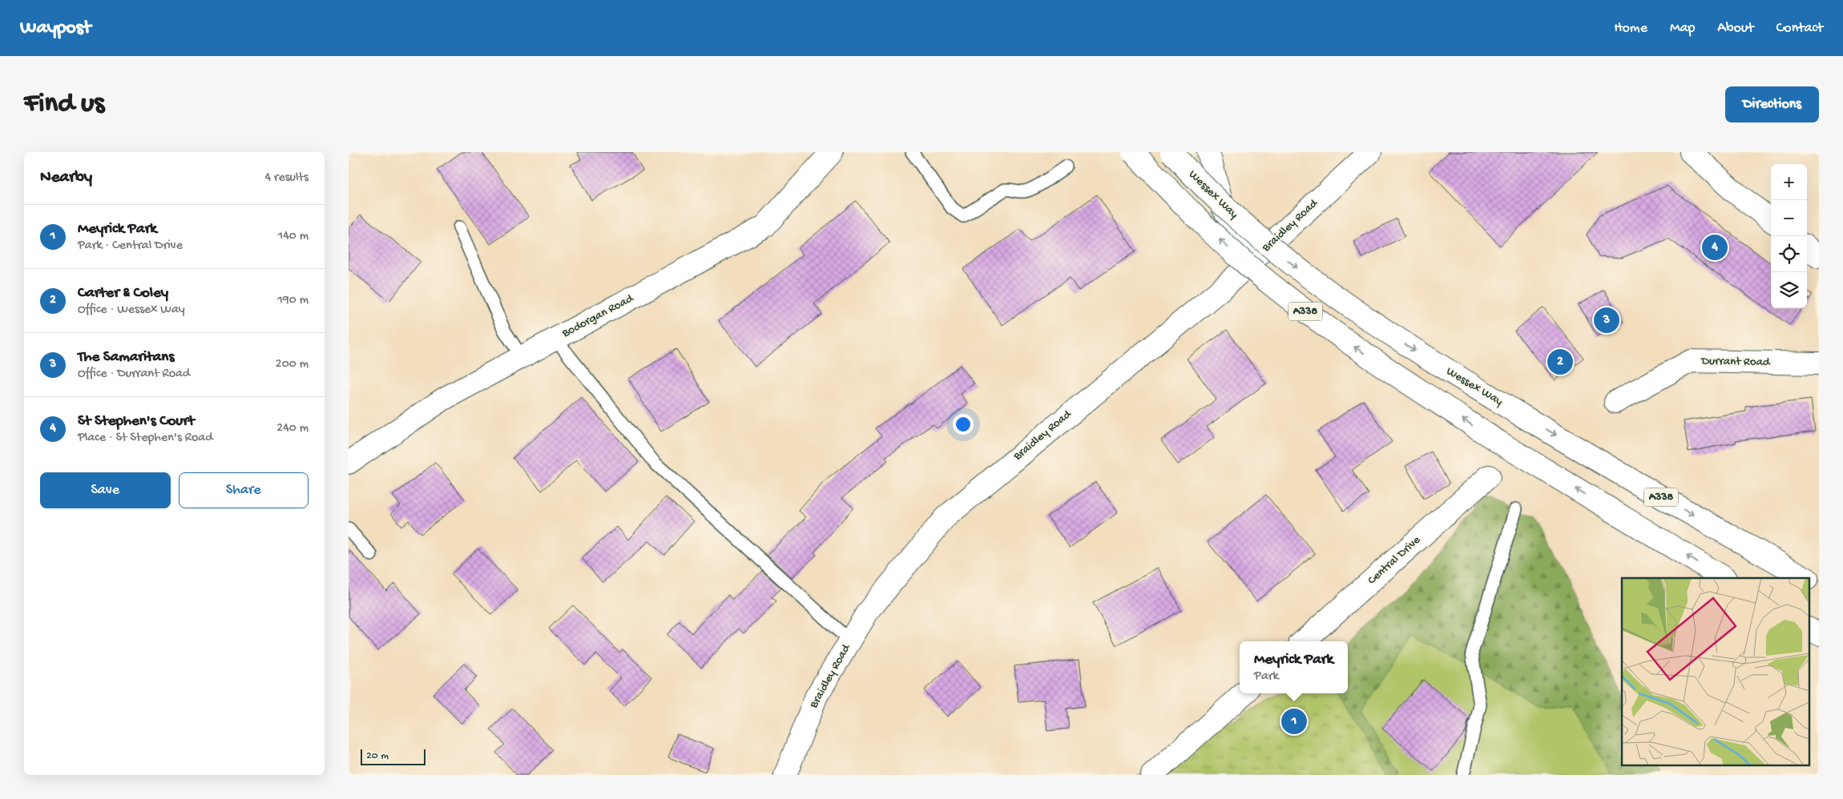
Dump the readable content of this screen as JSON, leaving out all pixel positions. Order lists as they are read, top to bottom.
{
  "streets": {
    "main road": [
      "Wessex Way",
      "Braidley Road",
      "A338",
      "Bodorgan Road",
      "Durrant Road",
      "Central Drive"
    ]
  },
  "scale_bar": "20 m",
  "page": {
    "header": "Waypost",
    "nav": [
      "Home",
      "Map",
      "About",
      "Contact"
    ],
    "buttons": [
      "Directions",
      ["Save", "Share"]
    ],
    "title": "Find us",
    "heading": ["Nearby", "4 results"],
    "map_buttons": ["+", "−"],
    "list": [
      {
        "mark": "1",
        "name": "Meyrick Park",
        "note": "Park · Central Drive",
        "value": "140 m"
      },
      {
        "mark": "2",
        "name": "Carter & Coley",
        "note": "Office · Wessex Way",
        "value": "190 m"
      },
      {
        "mark": "3",
        "name": "The Samaritans",
        "note": "Office · Durrant Road",
        "value": "200 m"
      },
      {
        "mark": "4",
        "name": "St Stephen's Court",
        "note": "Place · St Stephen's Road",
        "value": "240 m"
      }
    ],
    "pins": [
      "4",
      "3",
      "2",
      "1"
    ],
    "popup": ["Meyrick Park", "Park"],
    "scale": "20 m"
  }
}
